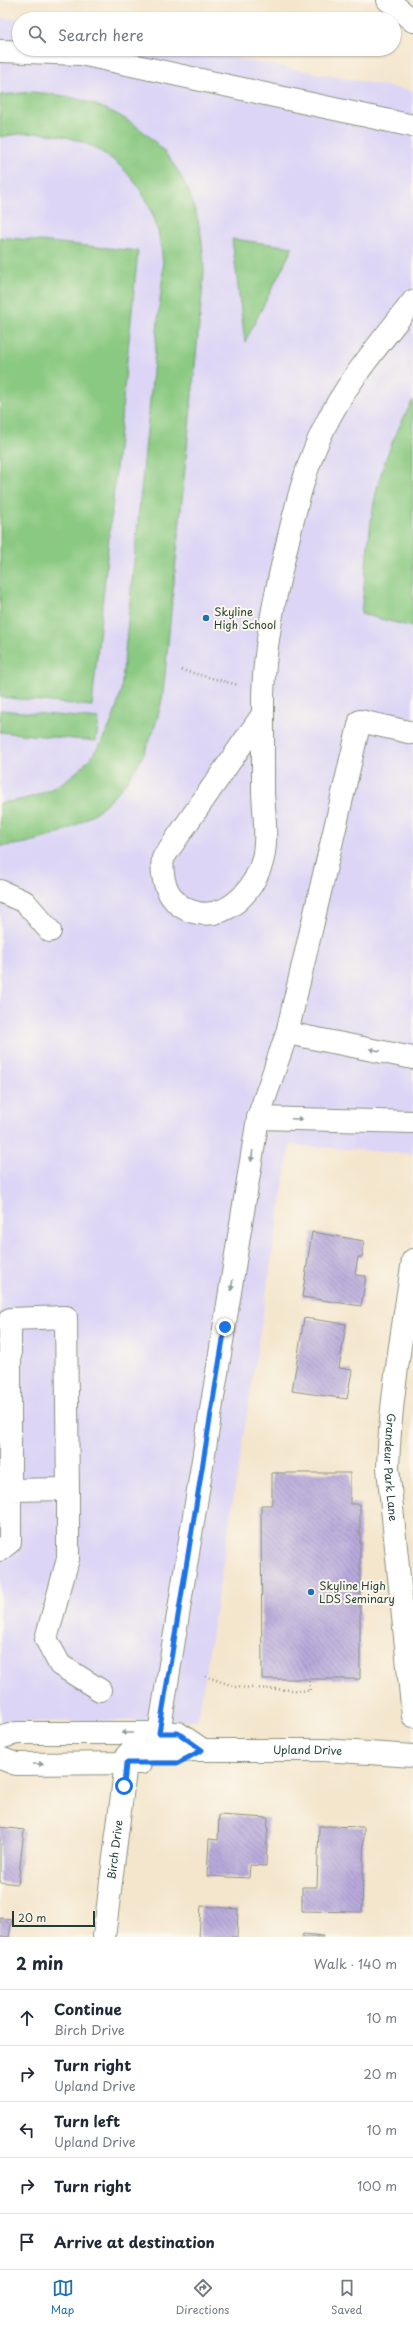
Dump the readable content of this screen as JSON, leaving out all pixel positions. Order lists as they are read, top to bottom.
{
  "streets": {
    "street": ["Grandeur Park Lane", "Upland Drive", "Birch Drive"]
  },
  "crossings": [
    ["Upland Drive", "Birch Drive"]
  ],
  "places": ["Skyline High School", "Skyline High LDS Seminary"],
  "scale_bar": "20 m",
  "page": {
    "search": "Search here",
    "scale": "20 m",
    "heading": ["2 min", "Walk · 140 m"],
    "list": [
      ["Continue", "Birch Drive", "10 m"],
      ["Turn right", "Upland Drive", "20 m"],
      ["Turn left", "Upland Drive", "10 m"],
      ["Turn right", "100 m"],
      "Arrive at destination"
    ],
    "nav": ["Map", "Directions", "Saved"]
  }
}
